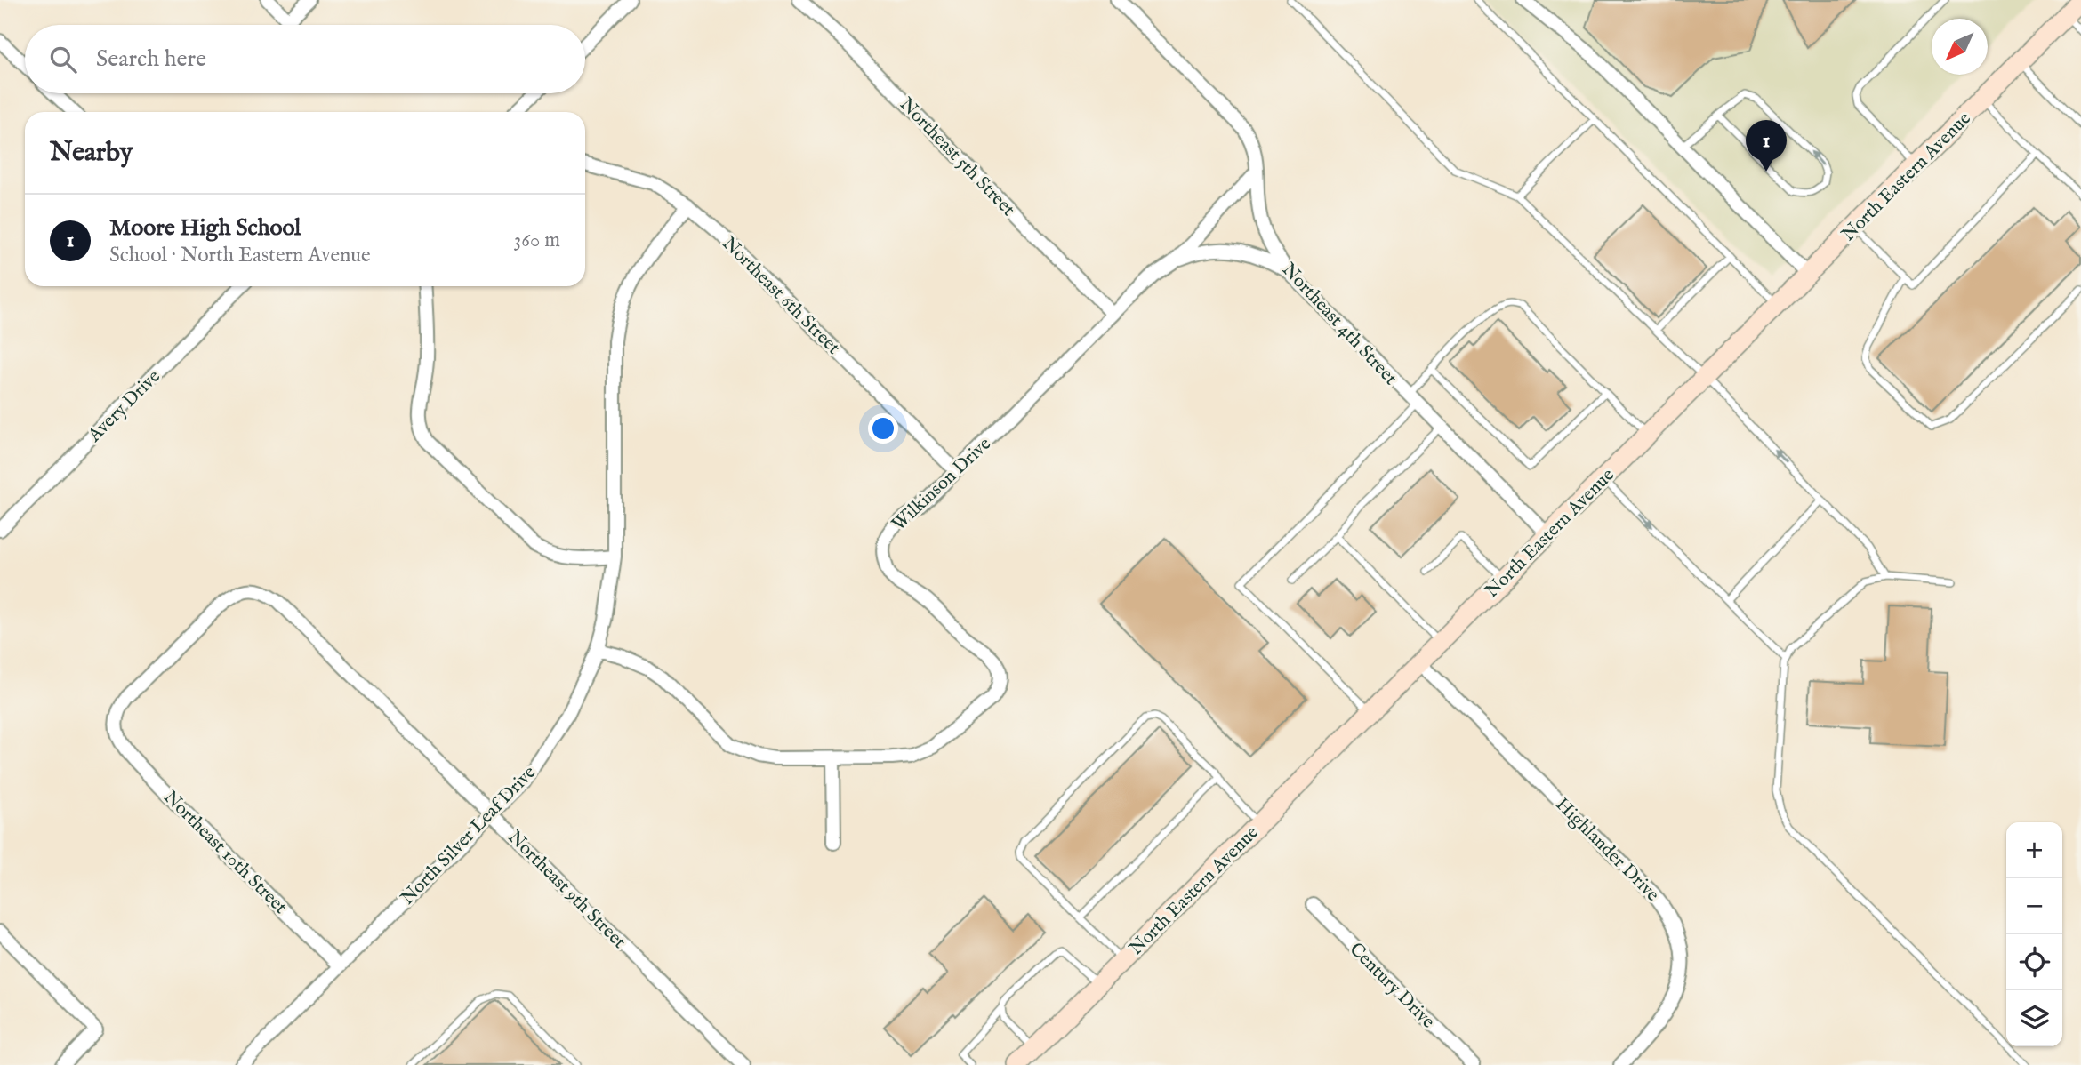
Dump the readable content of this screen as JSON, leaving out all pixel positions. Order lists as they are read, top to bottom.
{
  "streets": {
    "main road": ["North Eastern Avenue"],
    "street": [
      "Northeast 5th Street",
      "Northeast 6th Street",
      "Northeast 4th Street",
      "Avery Drive",
      "Wilkinson Drive",
      "North Silver Leaf Drive",
      "Highlander Drive",
      "Northeast 10th Street",
      "Northeast 9th Street",
      "Century Drive"
    ]
  },
  "crossings": [
    ["Northeast 5th Street", "Wilkinson Drive"],
    ["North Eastern Avenue", "Northeast 4th Street"],
    ["North Eastern Avenue", "Highlander Drive"],
    ["Northeast 6th Street", "Wilkinson Drive"],
    ["Northeast 6th Street", "North Silver Leaf Drive"],
    ["Northeast 4th Street", "Wilkinson Drive"],
    ["Wilkinson Drive", "North Silver Leaf Drive"],
    ["North Silver Leaf Drive", "Northeast 10th Street"],
    ["North Silver Leaf Drive", "Northeast 9th Street"],
    ["Northeast 10th Street", "Northeast 9th Street"]
  ],
  "north": "bottom left",
  "page": {
    "search": "Search here",
    "heading": "Nearby",
    "pins": "1",
    "list": [
      {
        "mark": "1",
        "name": "Moore High School",
        "note": "School · North Eastern Avenue",
        "value": "360 m"
      }
    ],
    "map_buttons": ["+", "−"]
  }
}
